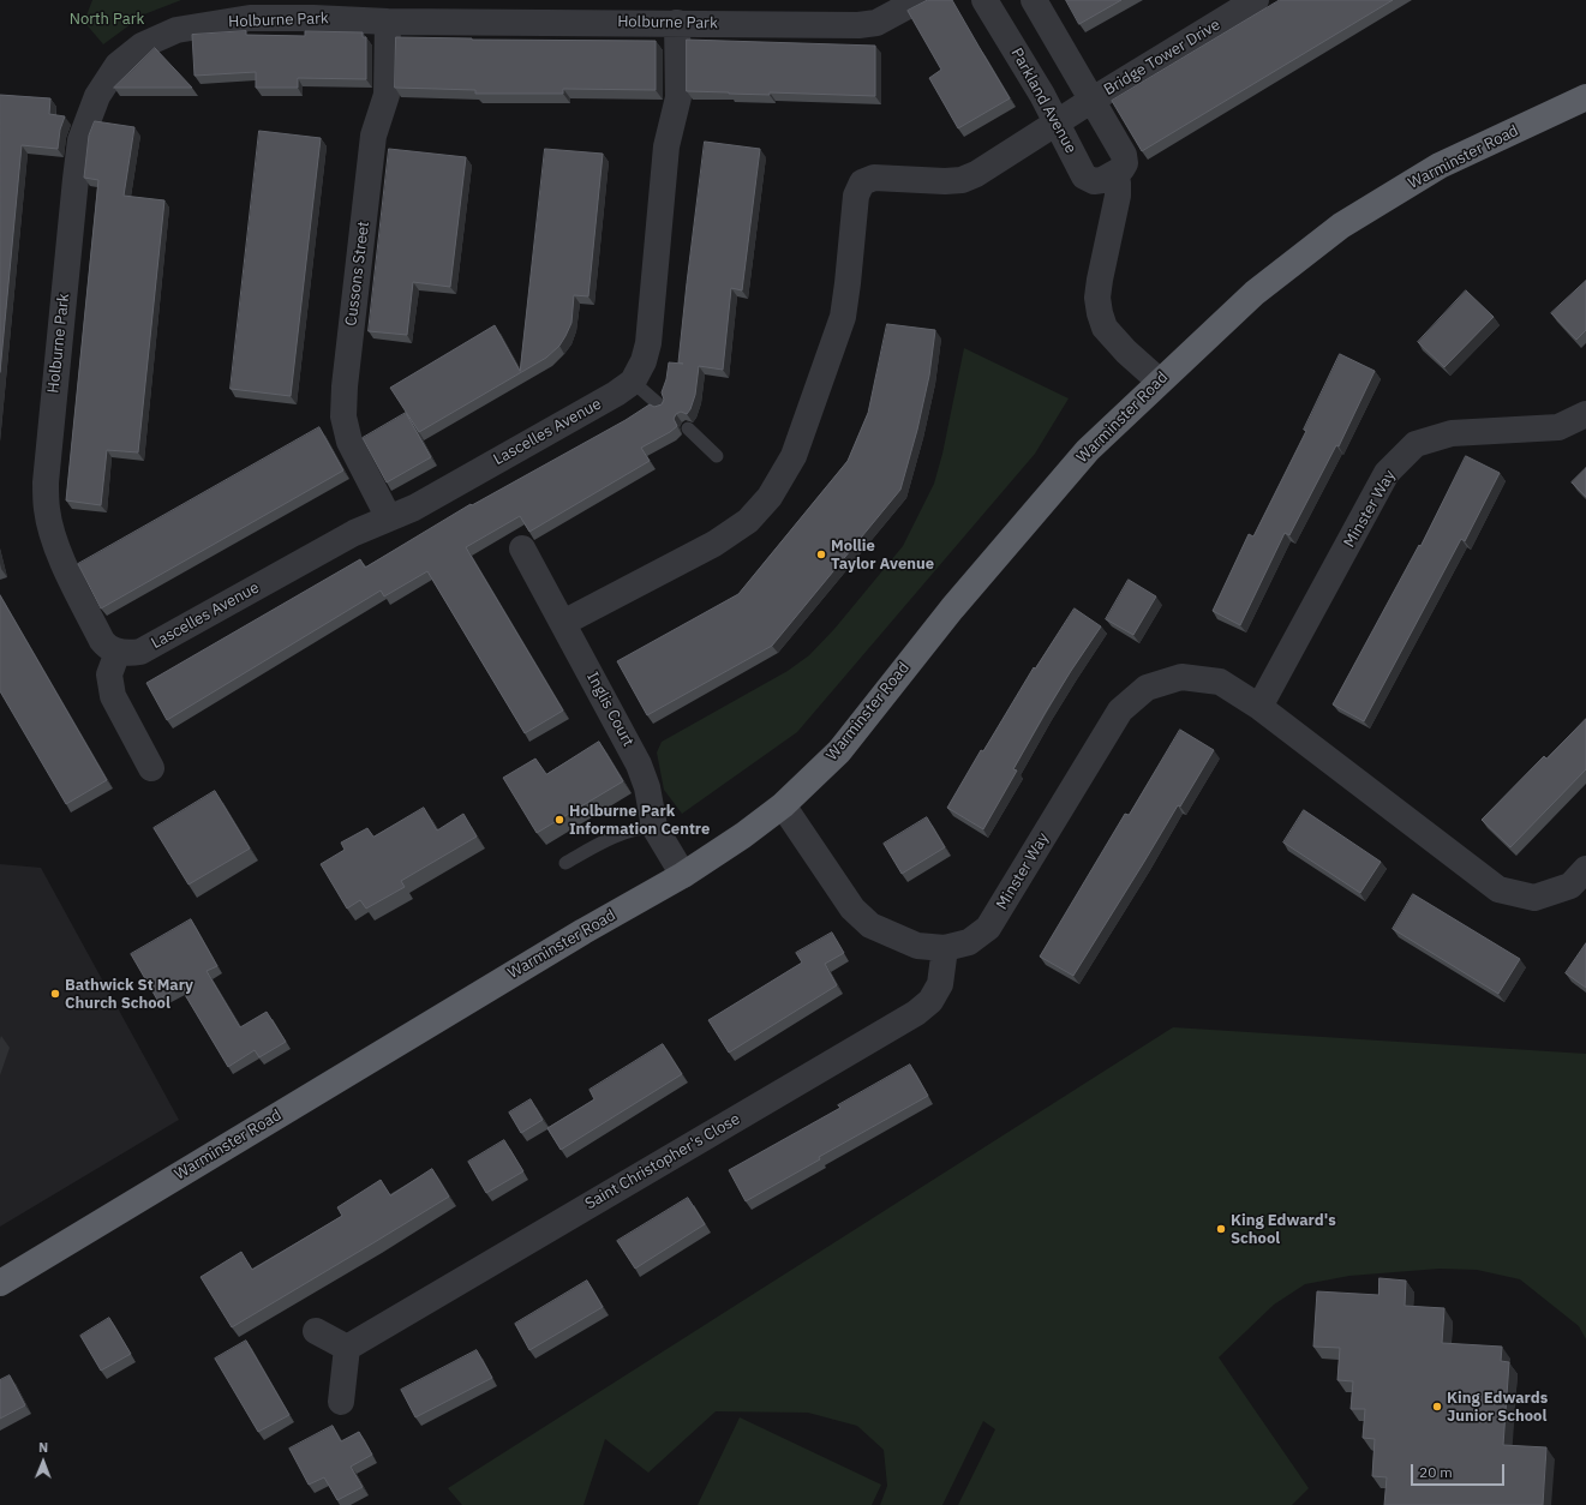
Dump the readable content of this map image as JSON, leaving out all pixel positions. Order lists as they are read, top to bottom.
{
  "streets": {
    "highway": ["Warminster Road"],
    "street": [
      "Holburne Park",
      "Bridge Tower Drive",
      "Parkland Avenue",
      "Cussons Street",
      "Lascelles Avenue",
      "Minster Way",
      "Inglis Court",
      "Saint Christopher's Close"
    ]
  },
  "crossings": [
    ["Holburne Park", "Cussons Street"],
    ["Holburne Park", "Lascelles Avenue"],
    ["Warminster Road", "Minster Way"],
    ["Warminster Road", "Inglis Court"],
    ["Cussons Street", "Lascelles Avenue"],
    ["Minster Way", "Saint Christopher's Close"]
  ],
  "parks": ["North Park"],
  "places": [
    "Mollie Taylor Avenue",
    "Holburne Park Information Centre",
    "Bathwick St Mary Church School",
    "King Edward's School",
    "King Edwards Junior School"
  ],
  "scale_bar": "20 m",
  "north": "top"
}
